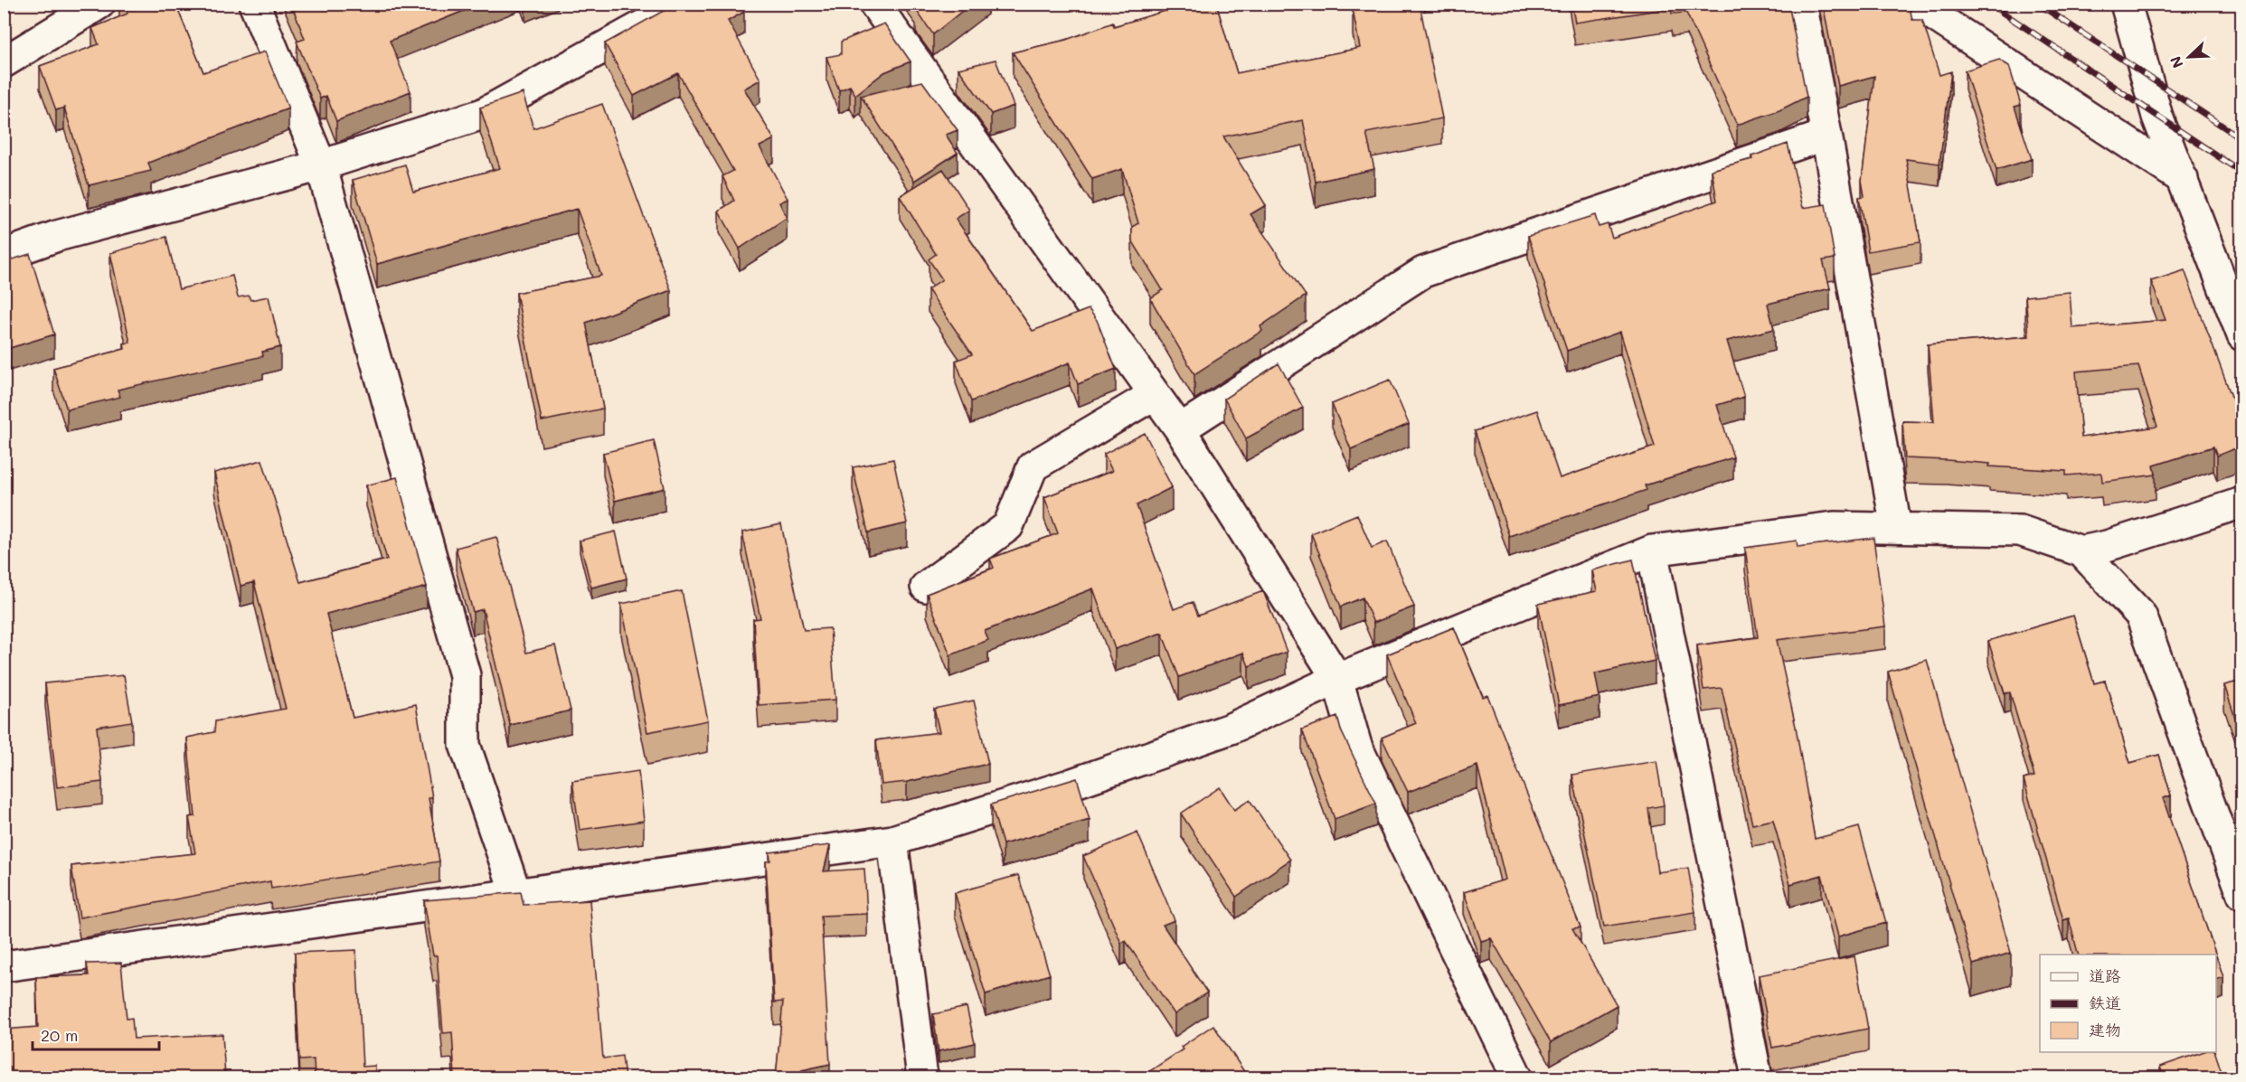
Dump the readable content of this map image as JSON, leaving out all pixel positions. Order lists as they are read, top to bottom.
{
  "legend": ["道路", "鉄道", "建物"],
  "scale_bar": "20 m",
  "north": "bottom left"
}
